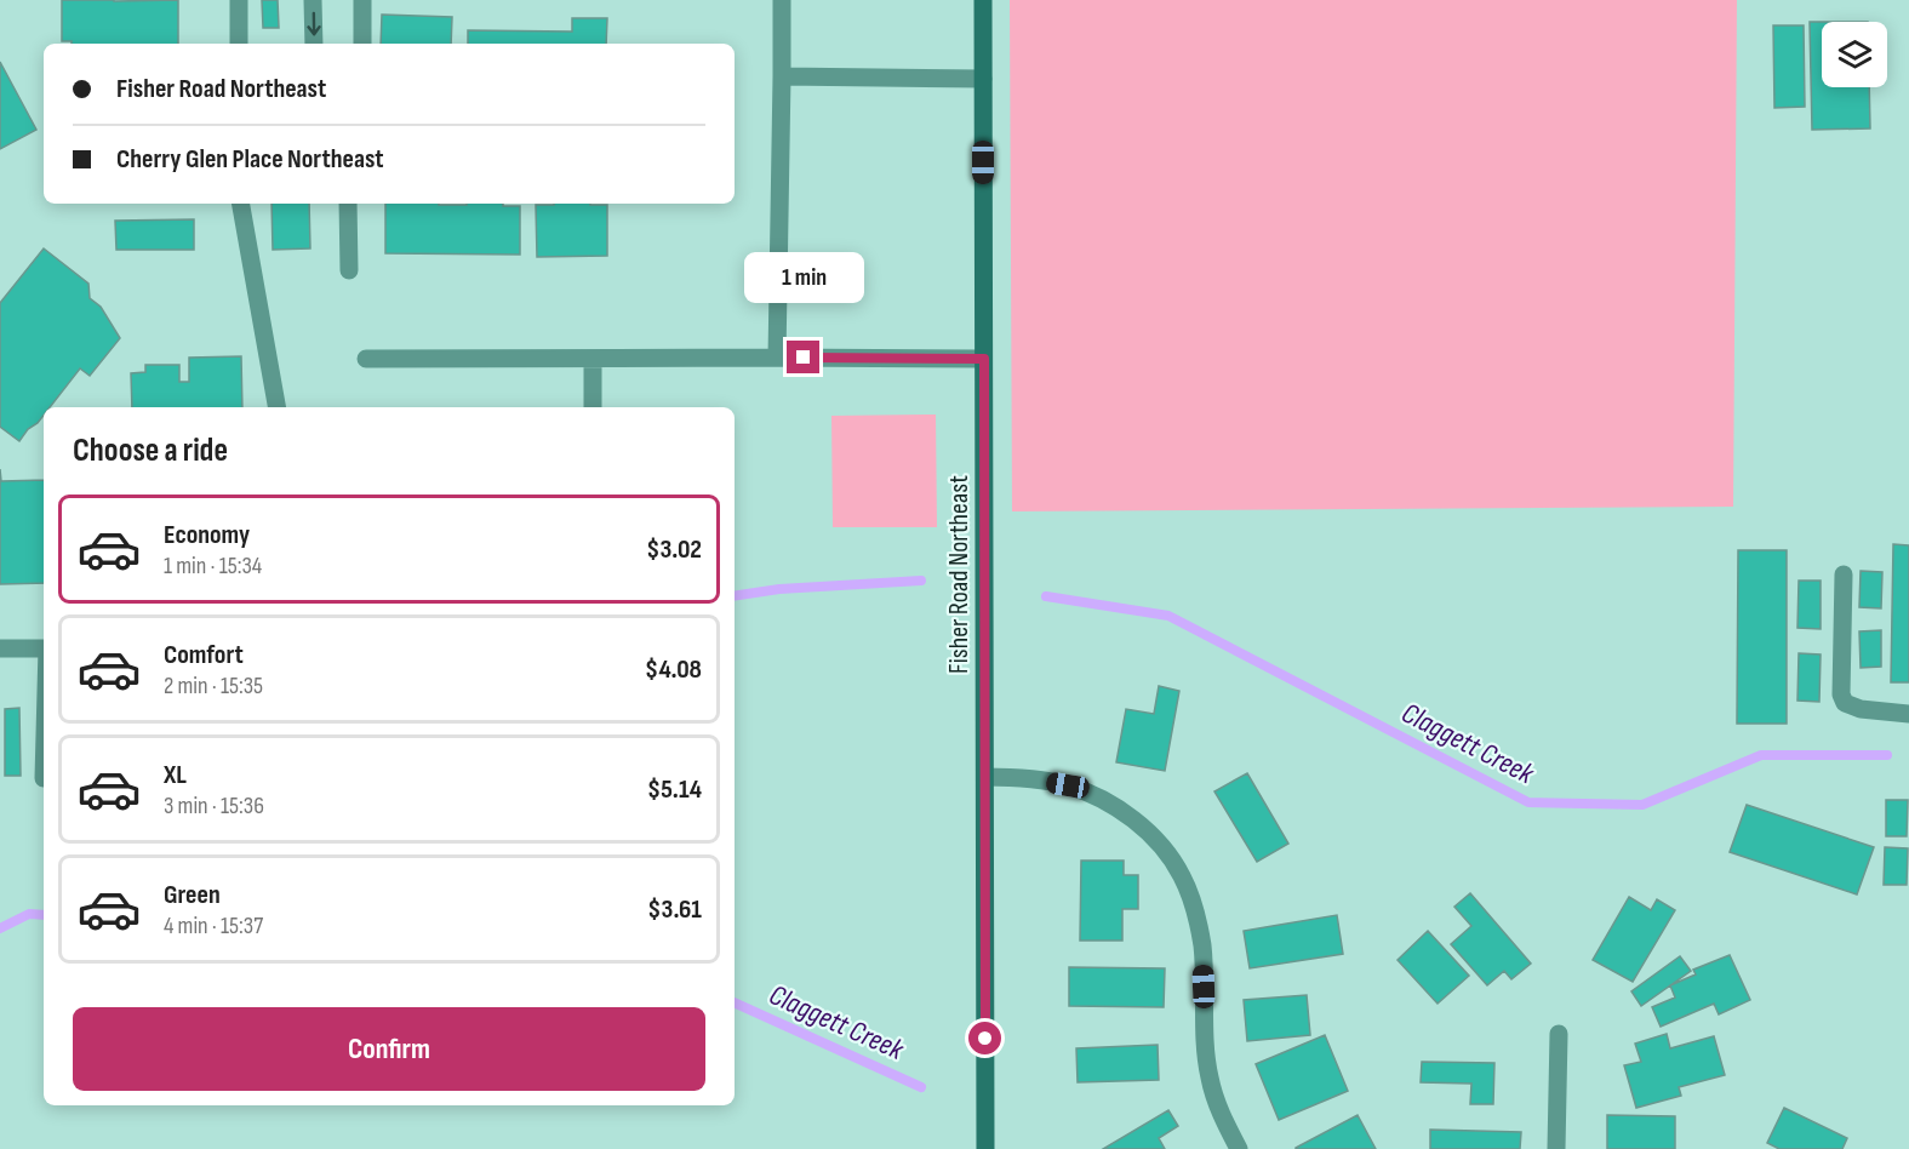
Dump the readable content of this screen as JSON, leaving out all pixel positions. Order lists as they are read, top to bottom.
{
  "streets": {
    "street": ["Fisher Road Northeast"]
  },
  "water": ["Claggett Creek"],
  "page": {
    "banner": ["Fisher Road Northeast", "Cherry Glen Place Northeast"],
    "bubble": "1 min",
    "heading": "Choose a ride",
    "list": [
      {
        "name": "Economy",
        "note": "1 min · 15:34",
        "value": "$3.02"
      },
      {
        "name": "Comfort",
        "note": "2 min · 15:35",
        "value": "$4.08"
      },
      {
        "name": "XL",
        "note": "3 min · 15:36",
        "value": "$5.14"
      },
      {
        "name": "Green",
        "note": "4 min · 15:37",
        "value": "$3.61"
      }
    ],
    "buttons": "Confirm"
  }
}
